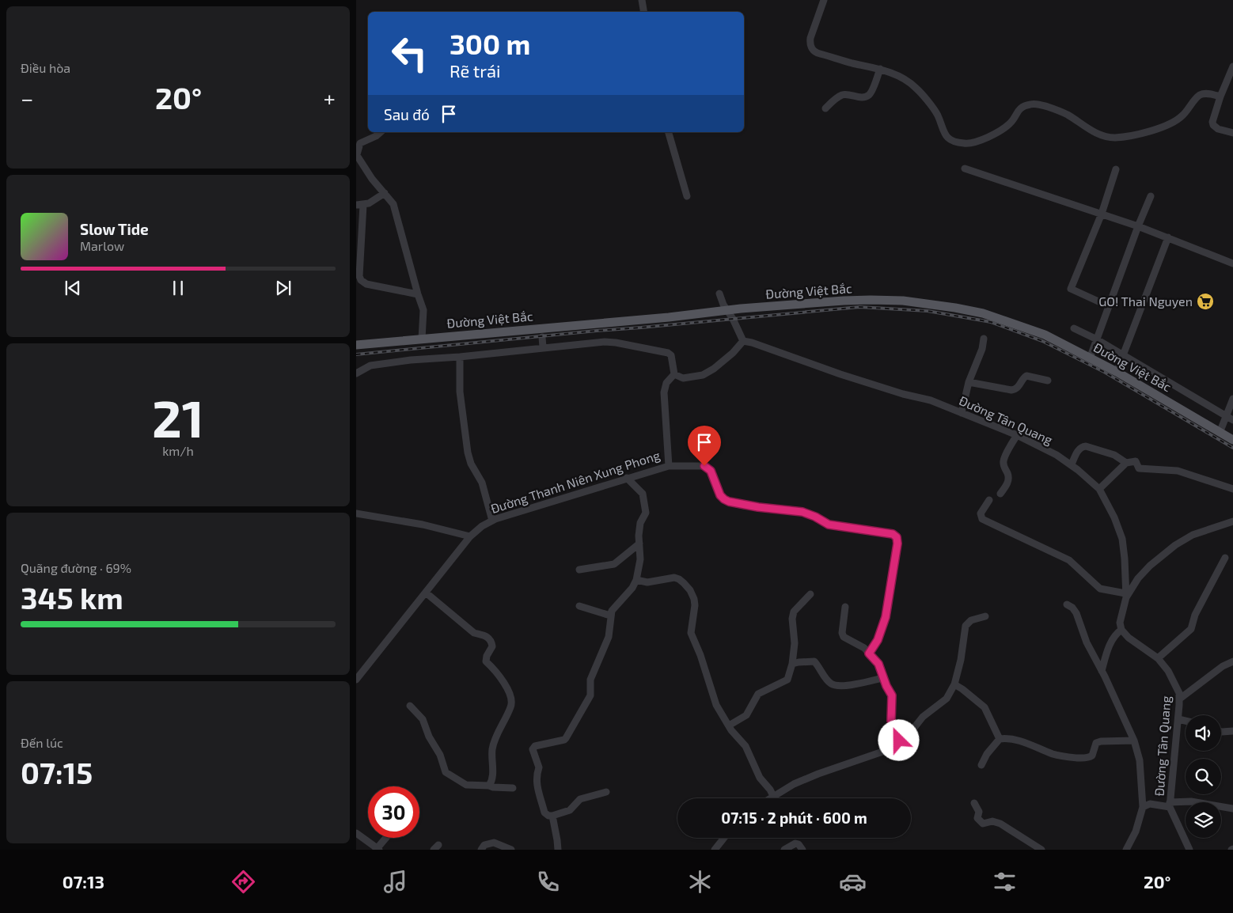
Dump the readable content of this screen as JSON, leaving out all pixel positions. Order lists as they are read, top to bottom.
{
  "streets": {
    "main road": ["Đường Việt Bắc"],
    "street": ["Đường Tân Quang", "Đường Thanh Niên Xung Phong"]
  },
  "places": {
    "supermarket": ["GO! Thai Nguyen"]
  },
  "page": {
    "tile": [
      "Điều hòa",
      ["21", "km/h"],
      ["Quãng đường · 69%", "345 km"],
      ["Đến lúc", "07:15"]
    ],
    "turn": ["300 m", "Rẽ trái"],
    "heat": ["−", "20°", "+"],
    "then": "Sau đó",
    "song": ["Slow Tide", "Marlow"],
    "limit": "30",
    "trip": "07:15 · 2 phút · 600 m",
    "tabs": ["07:13", "20°"]
  }
}
